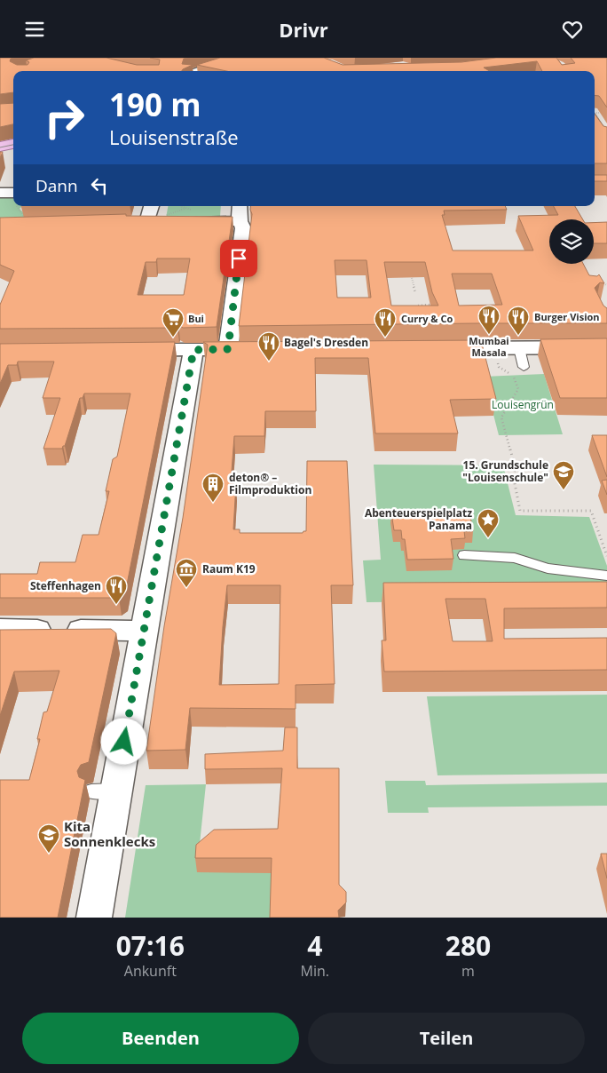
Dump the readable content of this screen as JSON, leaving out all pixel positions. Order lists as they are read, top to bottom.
{
  "parks": ["Louisengrün"],
  "places": {
    "restaurant": [
      "Mumbai Masala",
      "Burger Vision",
      "Curry & Co",
      "Bagel's Dresden",
      "Steffenhagen"
    ],
    "supermarket": ["Bui"],
    "school or university": ["15. Grundschule \"Louisenschule\"", "Kita Sonnenklecks"],
    "building": ["deton® – Filmproduktion"],
    "place": ["Abenteuerspielplatz Panama"],
    "museum": ["Raum K19"]
  },
  "page": {
    "header": "Drivr",
    "turn": ["190 m", "Louisenstraße"],
    "then": "Dann",
    "eta": [
      "07:16",
      "Ankunft",
      "4",
      "Min.",
      "280",
      "m"
    ],
    "buttons": ["Beenden", "Teilen"]
  }
}
